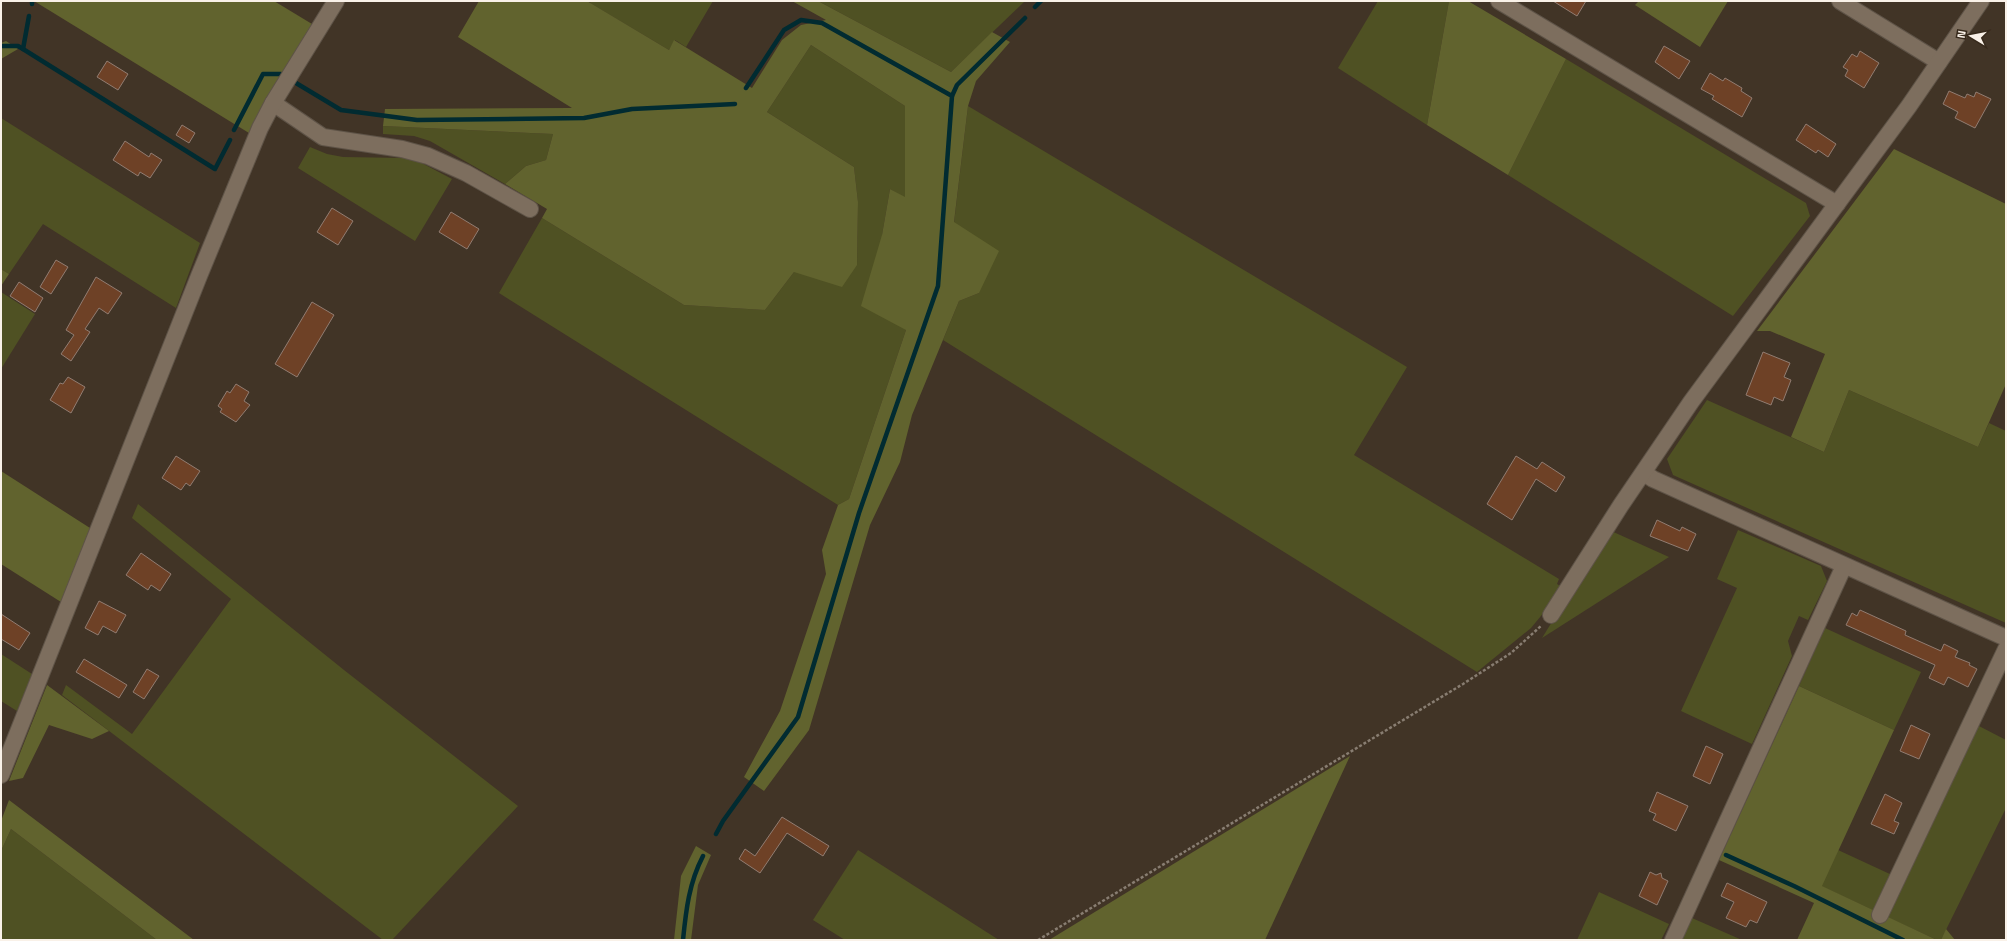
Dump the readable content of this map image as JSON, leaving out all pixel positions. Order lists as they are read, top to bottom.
{
  "north": "left"
}
